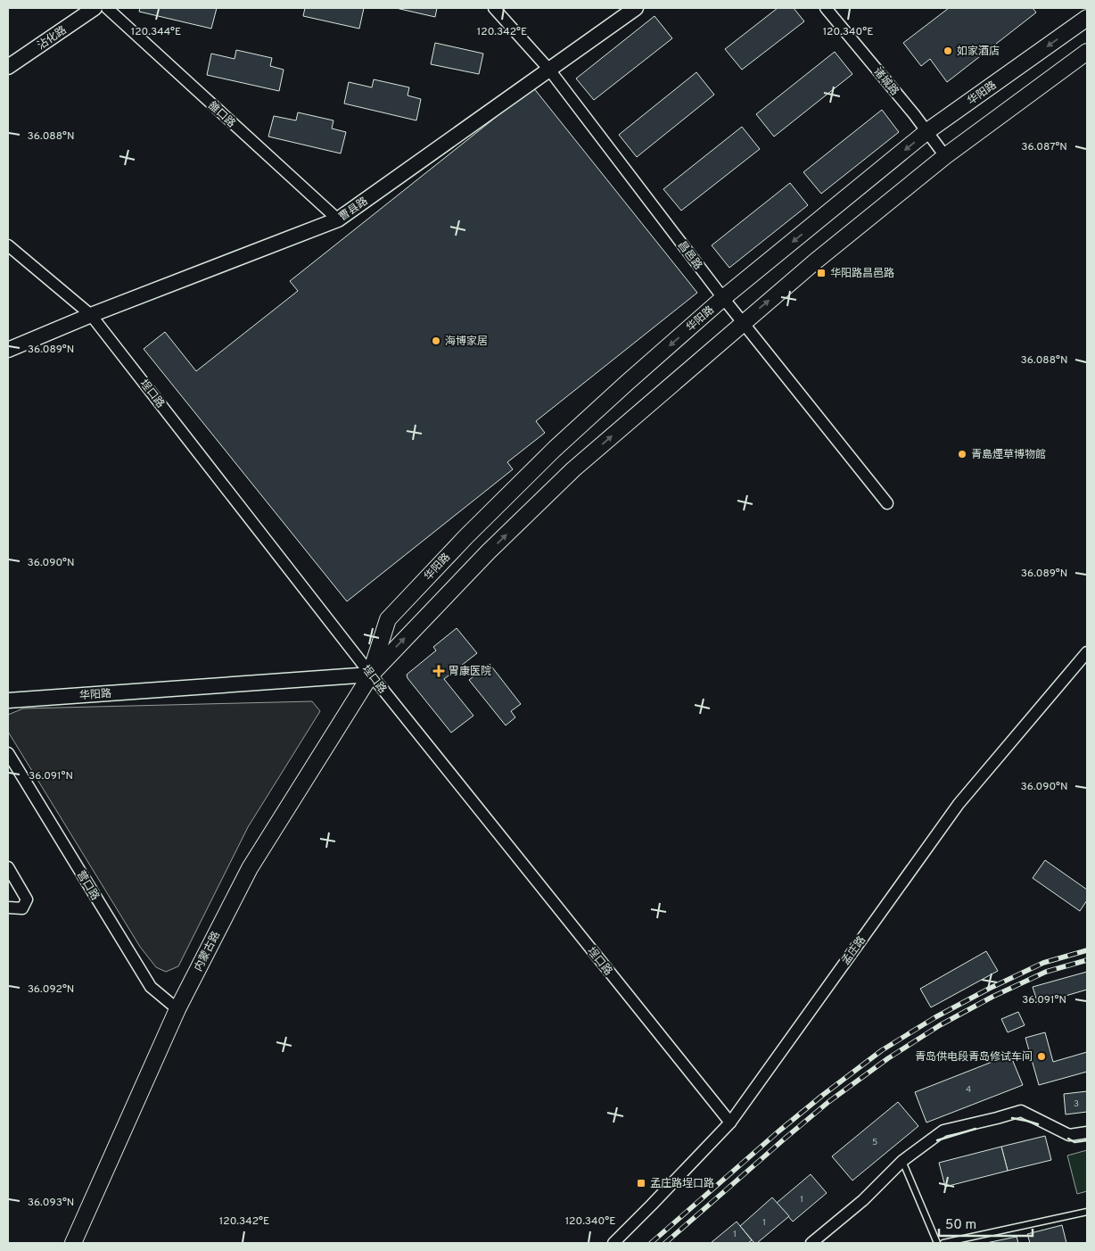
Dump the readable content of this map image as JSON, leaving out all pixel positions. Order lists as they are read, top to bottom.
{
  "streets": {
    "main road": ["华阳路", "内蒙古路"],
    "street": [
      "沾化路",
      "诸城路",
      "雒口路",
      "曹县路",
      "昌邑路",
      "埕口路",
      "营口路",
      "孟庄路"
    ]
  },
  "crossings": [
    ["诸城路", "华阳路"],
    ["华阳路", "昌邑路"],
    ["华阳路", "埕口路"],
    ["华阳路", "内蒙古路"],
    ["雒口路", "曹县路"],
    ["曹县路", "昌邑路"],
    ["曹县路", "埕口路"],
    ["埕口路", "孟庄路"],
    ["埕口路", "内蒙古路"],
    ["营口路", "内蒙古路"]
  ],
  "places": {
    "other": [
      "如家酒店",
      "海博家居",
      "青島煙草博物館",
      "青岛供电段青岛修试车间"
    ],
    "transit": ["华阳路昌邑路", "孟庄路埕口路"],
    "health": ["胃康医院"]
  },
  "house_numbers": [
    "4",
    "3",
    "5",
    "1",
    "1",
    "1"
  ],
  "scale_bar": "50 m",
  "coordinates": [
    "120.344°E",
    "120.342°E",
    "120.340°E",
    "36.088°N",
    "36.087°N",
    "36.089°N",
    "36.090°N",
    "36.091°N",
    "36.092°N",
    "36.093°N"
  ]
}
